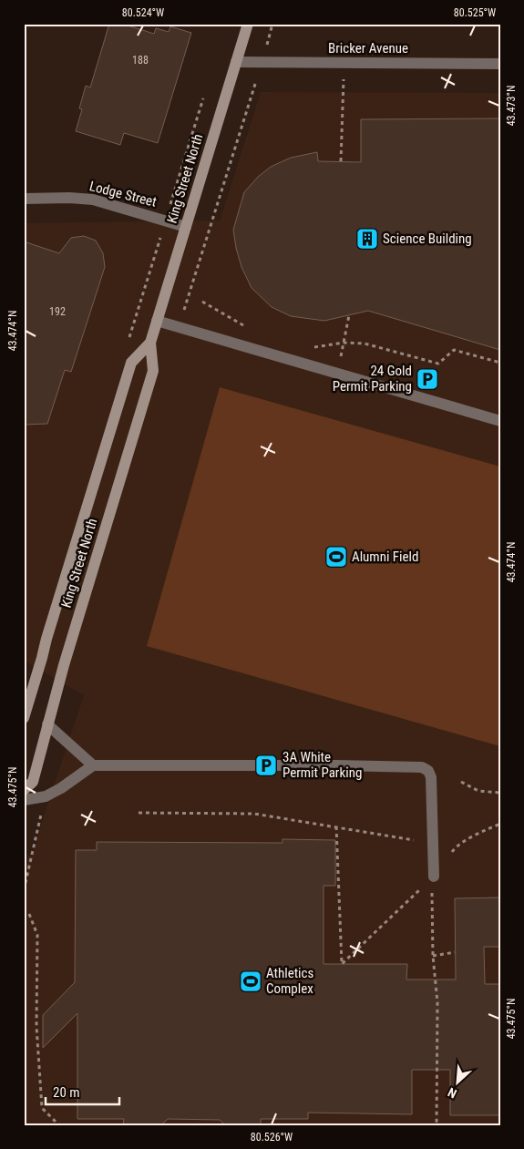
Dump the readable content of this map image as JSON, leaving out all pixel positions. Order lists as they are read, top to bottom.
{
  "streets": {
    "main road": ["King Street North"],
    "street": ["Bricker Avenue", "Lodge Street"]
  },
  "crossings": [
    ["Bricker Avenue", "King Street North"],
    ["King Street North", "Lodge Street"]
  ],
  "places": {
    "building": ["Science Building"],
    "parking": ["24 Gold Permit Parking", "3A White Permit Parking"],
    "sports": ["Alumni Field", "Athletics Complex"]
  },
  "house_numbers": ["188", "192"],
  "scale_bar": "20 m",
  "north": "bottom left",
  "coordinates": [
    "80.524°W",
    "80.525°W",
    "43.473°N",
    "43.474°N",
    "43.475°N",
    "80.526°W"
  ]
}
